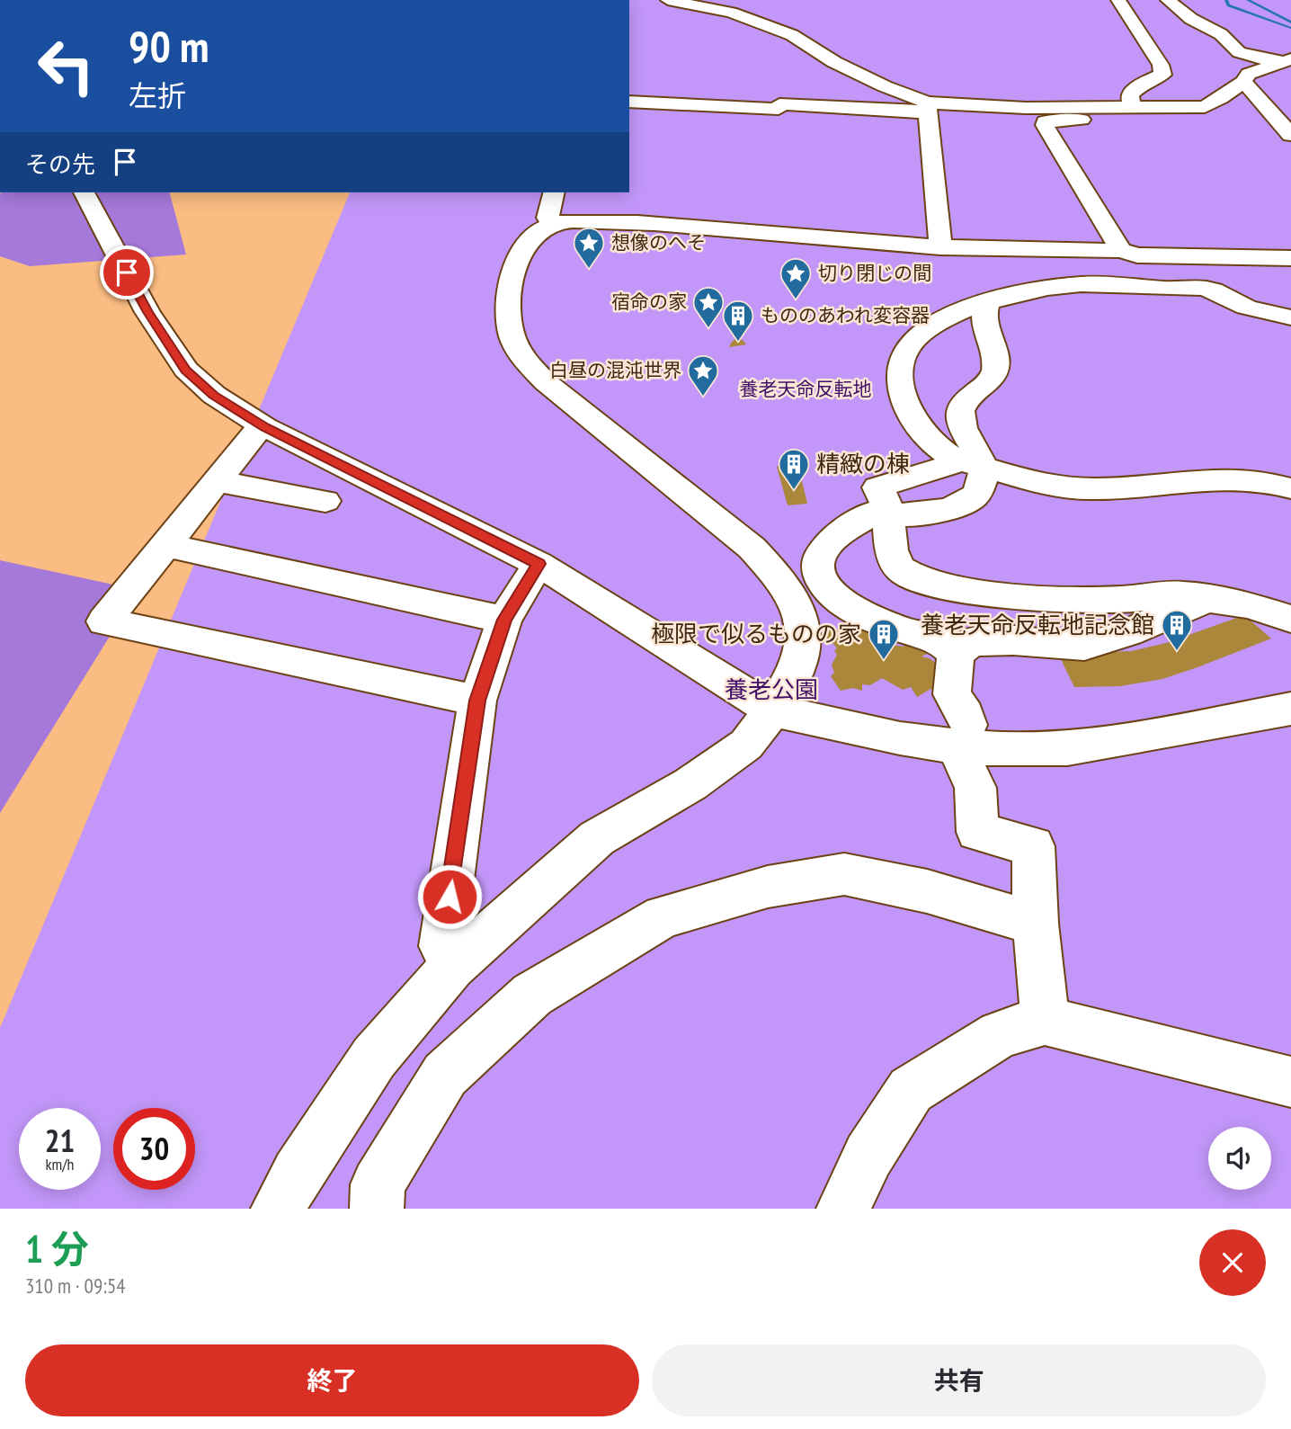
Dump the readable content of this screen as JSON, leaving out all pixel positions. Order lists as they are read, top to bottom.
{
  "parks": ["養老天命反転地", "養老公園"],
  "places": {
    "place": [
      "想像のへそ",
      "切り閉じの間",
      "宿命の家",
      "白昼の混沌世界"
    ],
    "building": [
      "もののあわれ変容器",
      "精緻の棟",
      "養老天命反転地記念館",
      "極限で似るものの家"
    ]
  },
  "page": {
    "turn": ["90 m", "左折"],
    "then": "その先",
    "speed": "21 km/h",
    "limit": "30",
    "heading": ["1 分", "310 m · 09:54"],
    "buttons": ["終了", "共有"]
  }
}
